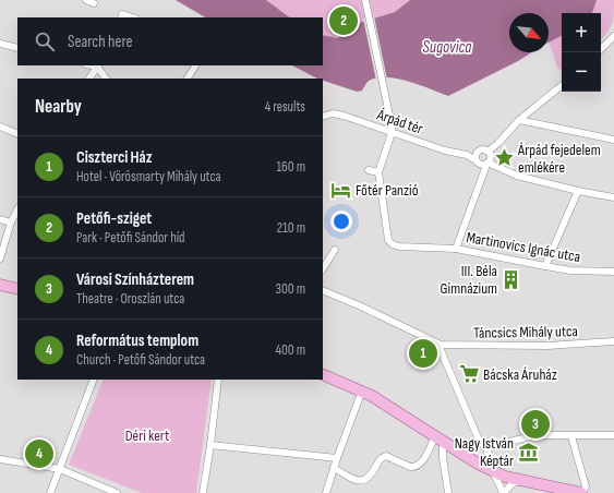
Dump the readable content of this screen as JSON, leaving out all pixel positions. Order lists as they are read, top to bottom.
{
  "streets": {
    "street": ["Árpád tér", "Martinovics Ignác utca", "Táncsics Mihály utca"]
  },
  "water": ["Sugovica"],
  "parks": ["Déri kert"],
  "places": {
    "place": ["Árpád fejedelem emlékére"],
    "hotel": ["Főtér Panzió"],
    "building": ["III. Béla Gimnázium"],
    "supermarket": ["Bácska Áruház"],
    "museum": ["Nagy István Képtár"]
  },
  "north": "bottom right",
  "page": {
    "pins": [
      "2",
      "1",
      "3",
      "4"
    ],
    "map_buttons": ["+", "−"],
    "search": "Search here",
    "heading": ["Nearby", "4 results"],
    "list": [
      {
        "mark": "1",
        "name": "Ciszterci Ház",
        "note": "Hotel · Vörösmarty Mihály utca",
        "value": "160 m"
      },
      {
        "mark": "2",
        "name": "Petőfi-sziget",
        "note": "Park · Petőfi Sándor híd",
        "value": "210 m"
      },
      {
        "mark": "3",
        "name": "Városi Színházterem",
        "note": "Theatre · Oroszlán utca",
        "value": "300 m"
      },
      {
        "mark": "4",
        "name": "Református templom",
        "note": "Church · Petőfi Sándor utca",
        "value": "400 m"
      }
    ]
  }
}
